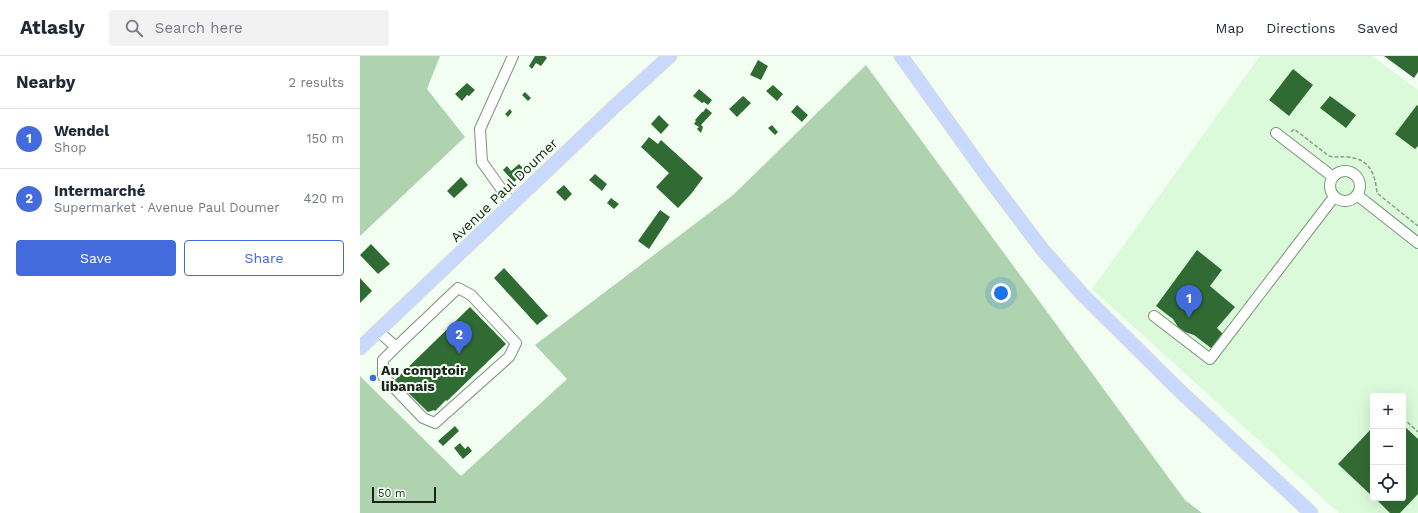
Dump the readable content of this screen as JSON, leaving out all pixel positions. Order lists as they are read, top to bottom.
{
  "streets": {
    "main road": ["Avenue Paul Doumer"]
  },
  "places": ["Au comptoir libanais"],
  "scale_bar": "50 m",
  "page": {
    "header": "Atlasly",
    "search": "Search here",
    "nav": ["Map", "Directions", "Saved"],
    "heading": ["Nearby", "2 results"],
    "list": [
      {
        "mark": "1",
        "name": "Wendel",
        "note": "Shop",
        "value": "150 m"
      },
      {
        "mark": "2",
        "name": "Intermarché",
        "note": "Supermarket · Avenue Paul Doumer",
        "value": "420 m"
      }
    ],
    "buttons": ["Save", "Share"],
    "pins": ["1", "2"],
    "map_buttons": ["+", "−"],
    "scale": "50 m"
  }
}
